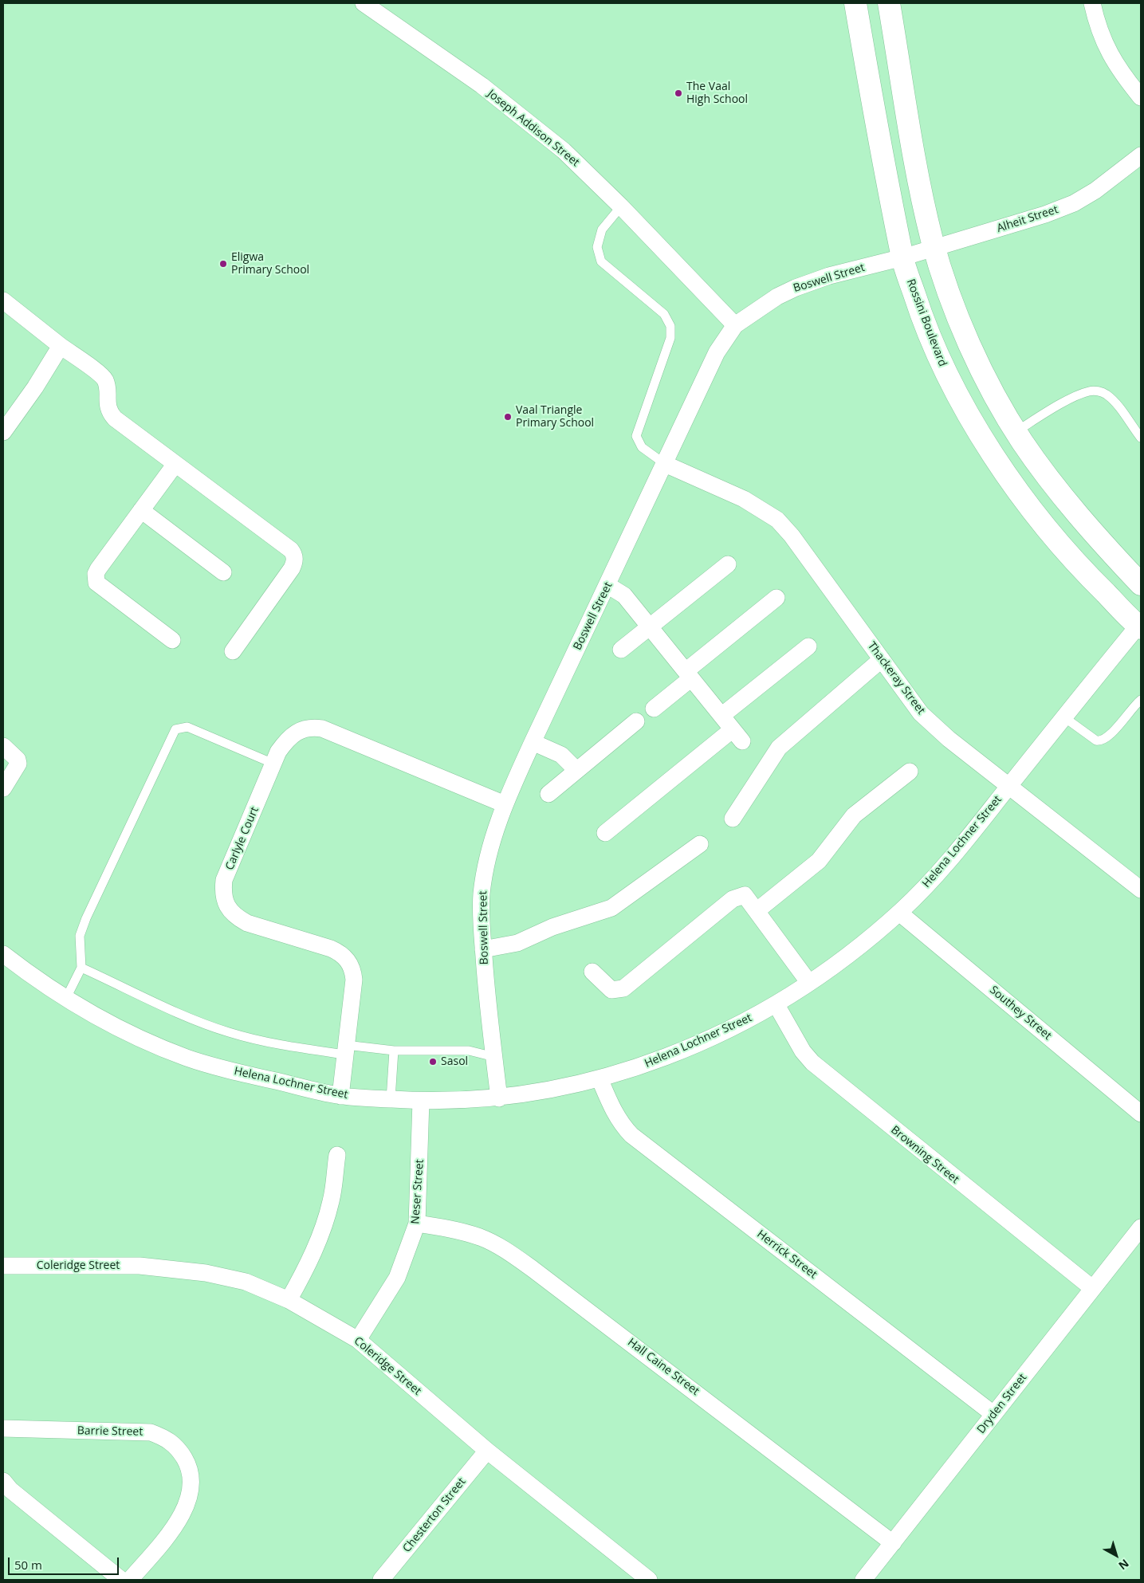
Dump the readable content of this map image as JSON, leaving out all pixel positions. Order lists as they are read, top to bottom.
{
  "streets": {
    "street": [
      "Joseph Addison Street",
      "Alheit Street",
      "Boswell Street",
      "Rossini Boulevard",
      "Thackeray Street",
      "Carlyle Court",
      "Helena Lochner Street",
      "Southey Street",
      "Browning Street",
      "Neser Street",
      "Herrick Street",
      "Coleridge Street",
      "Hall Caine Street",
      "Dryden Street",
      "Barrie Street",
      "Chesterton Street"
    ]
  },
  "crossings": [
    ["Joseph Addison Street", "Boswell Street"],
    ["Alheit Street", "Boswell Street"],
    ["Alheit Street", "Rossini Boulevard"],
    ["Boswell Street", "Rossini Boulevard"],
    ["Boswell Street", "Thackeray Street"],
    ["Boswell Street", "Carlyle Court"],
    ["Boswell Street", "Helena Lochner Street"],
    ["Rossini Boulevard", "Helena Lochner Street"],
    ["Thackeray Street", "Helena Lochner Street"],
    ["Carlyle Court", "Helena Lochner Street"],
    ["Helena Lochner Street", "Southey Street"],
    ["Helena Lochner Street", "Browning Street"],
    ["Helena Lochner Street", "Neser Street"],
    ["Helena Lochner Street", "Herrick Street"],
    ["Browning Street", "Dryden Street"],
    ["Neser Street", "Coleridge Street"],
    ["Neser Street", "Hall Caine Street"],
    ["Herrick Street", "Dryden Street"],
    ["Coleridge Street", "Chesterton Street"],
    ["Hall Caine Street", "Dryden Street"]
  ],
  "places": [
    "The Vaal High School",
    "Eligwa Primary School",
    "Vaal Triangle Primary School",
    "Sasol"
  ],
  "scale_bar": "50 m",
  "north": "bottom right"
}
